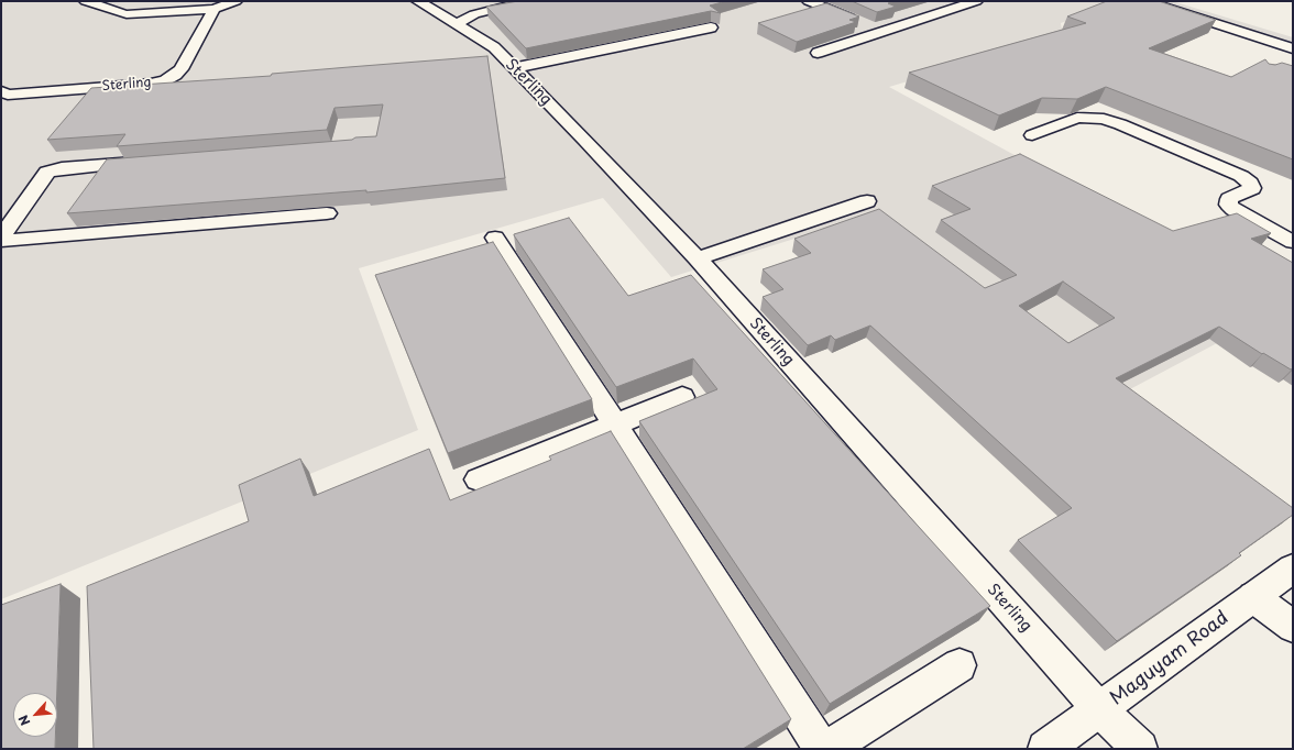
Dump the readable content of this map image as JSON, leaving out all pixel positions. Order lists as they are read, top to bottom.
{
  "streets": {
    "street": ["Sterling", "Maguyam Road"]
  },
  "crossings": [
    ["Sterling", "Maguyam Road"]
  ],
  "north": "bottom left"
}
